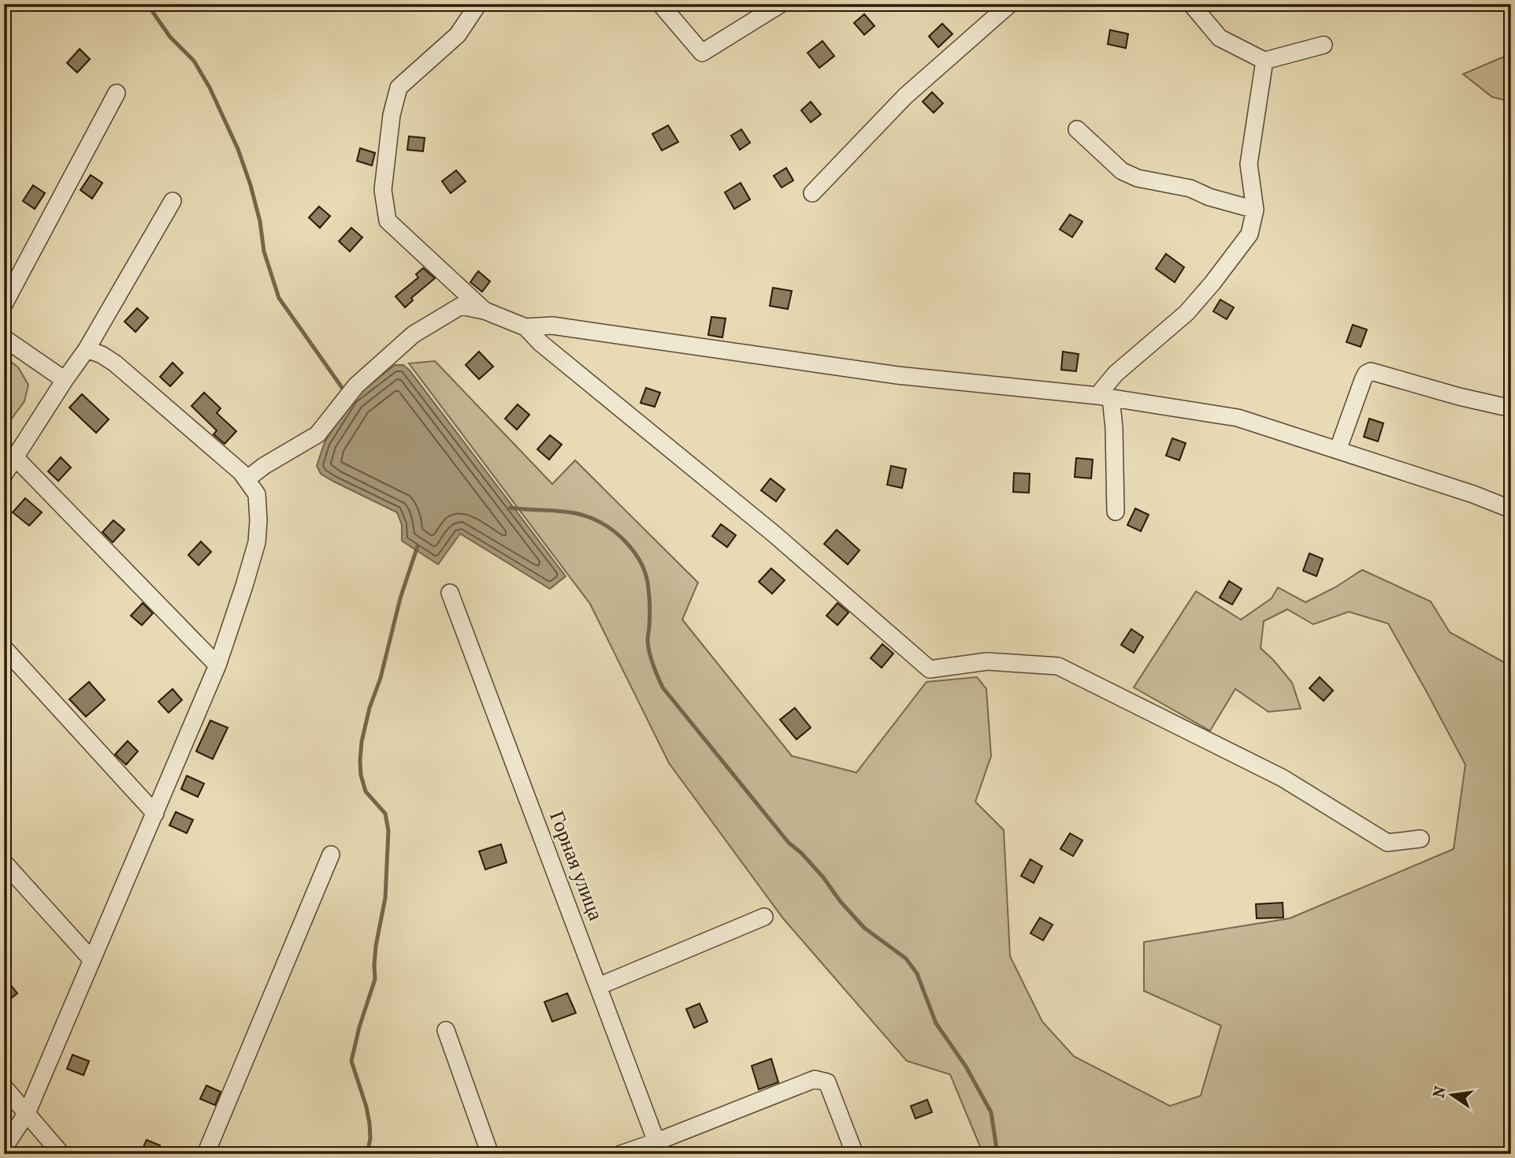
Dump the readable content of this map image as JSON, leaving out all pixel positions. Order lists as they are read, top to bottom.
{
  "streets": {
    "street": ["Горная улица"]
  },
  "north": "left"
}
